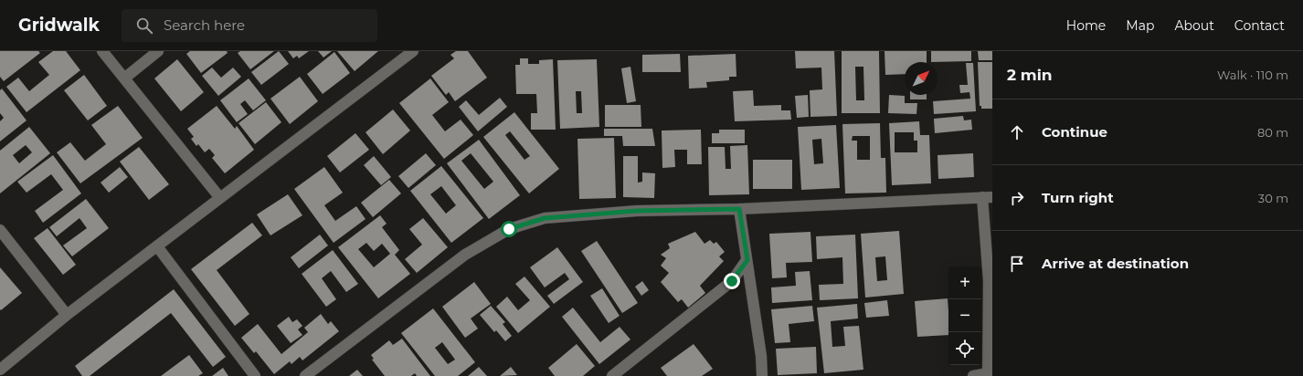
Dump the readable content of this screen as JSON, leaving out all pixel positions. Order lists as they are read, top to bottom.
{
  "north": "top right",
  "page": {
    "header": "Gridwalk",
    "search": "Search here",
    "nav": [
      "Home",
      "Map",
      "About",
      "Contact"
    ],
    "heading": ["2 min", "Walk · 110 m"],
    "list": [
      ["Continue", "80 m"],
      ["Turn right", "30 m"],
      "Arrive at destination"
    ],
    "map_buttons": ["+", "−"]
  }
}
